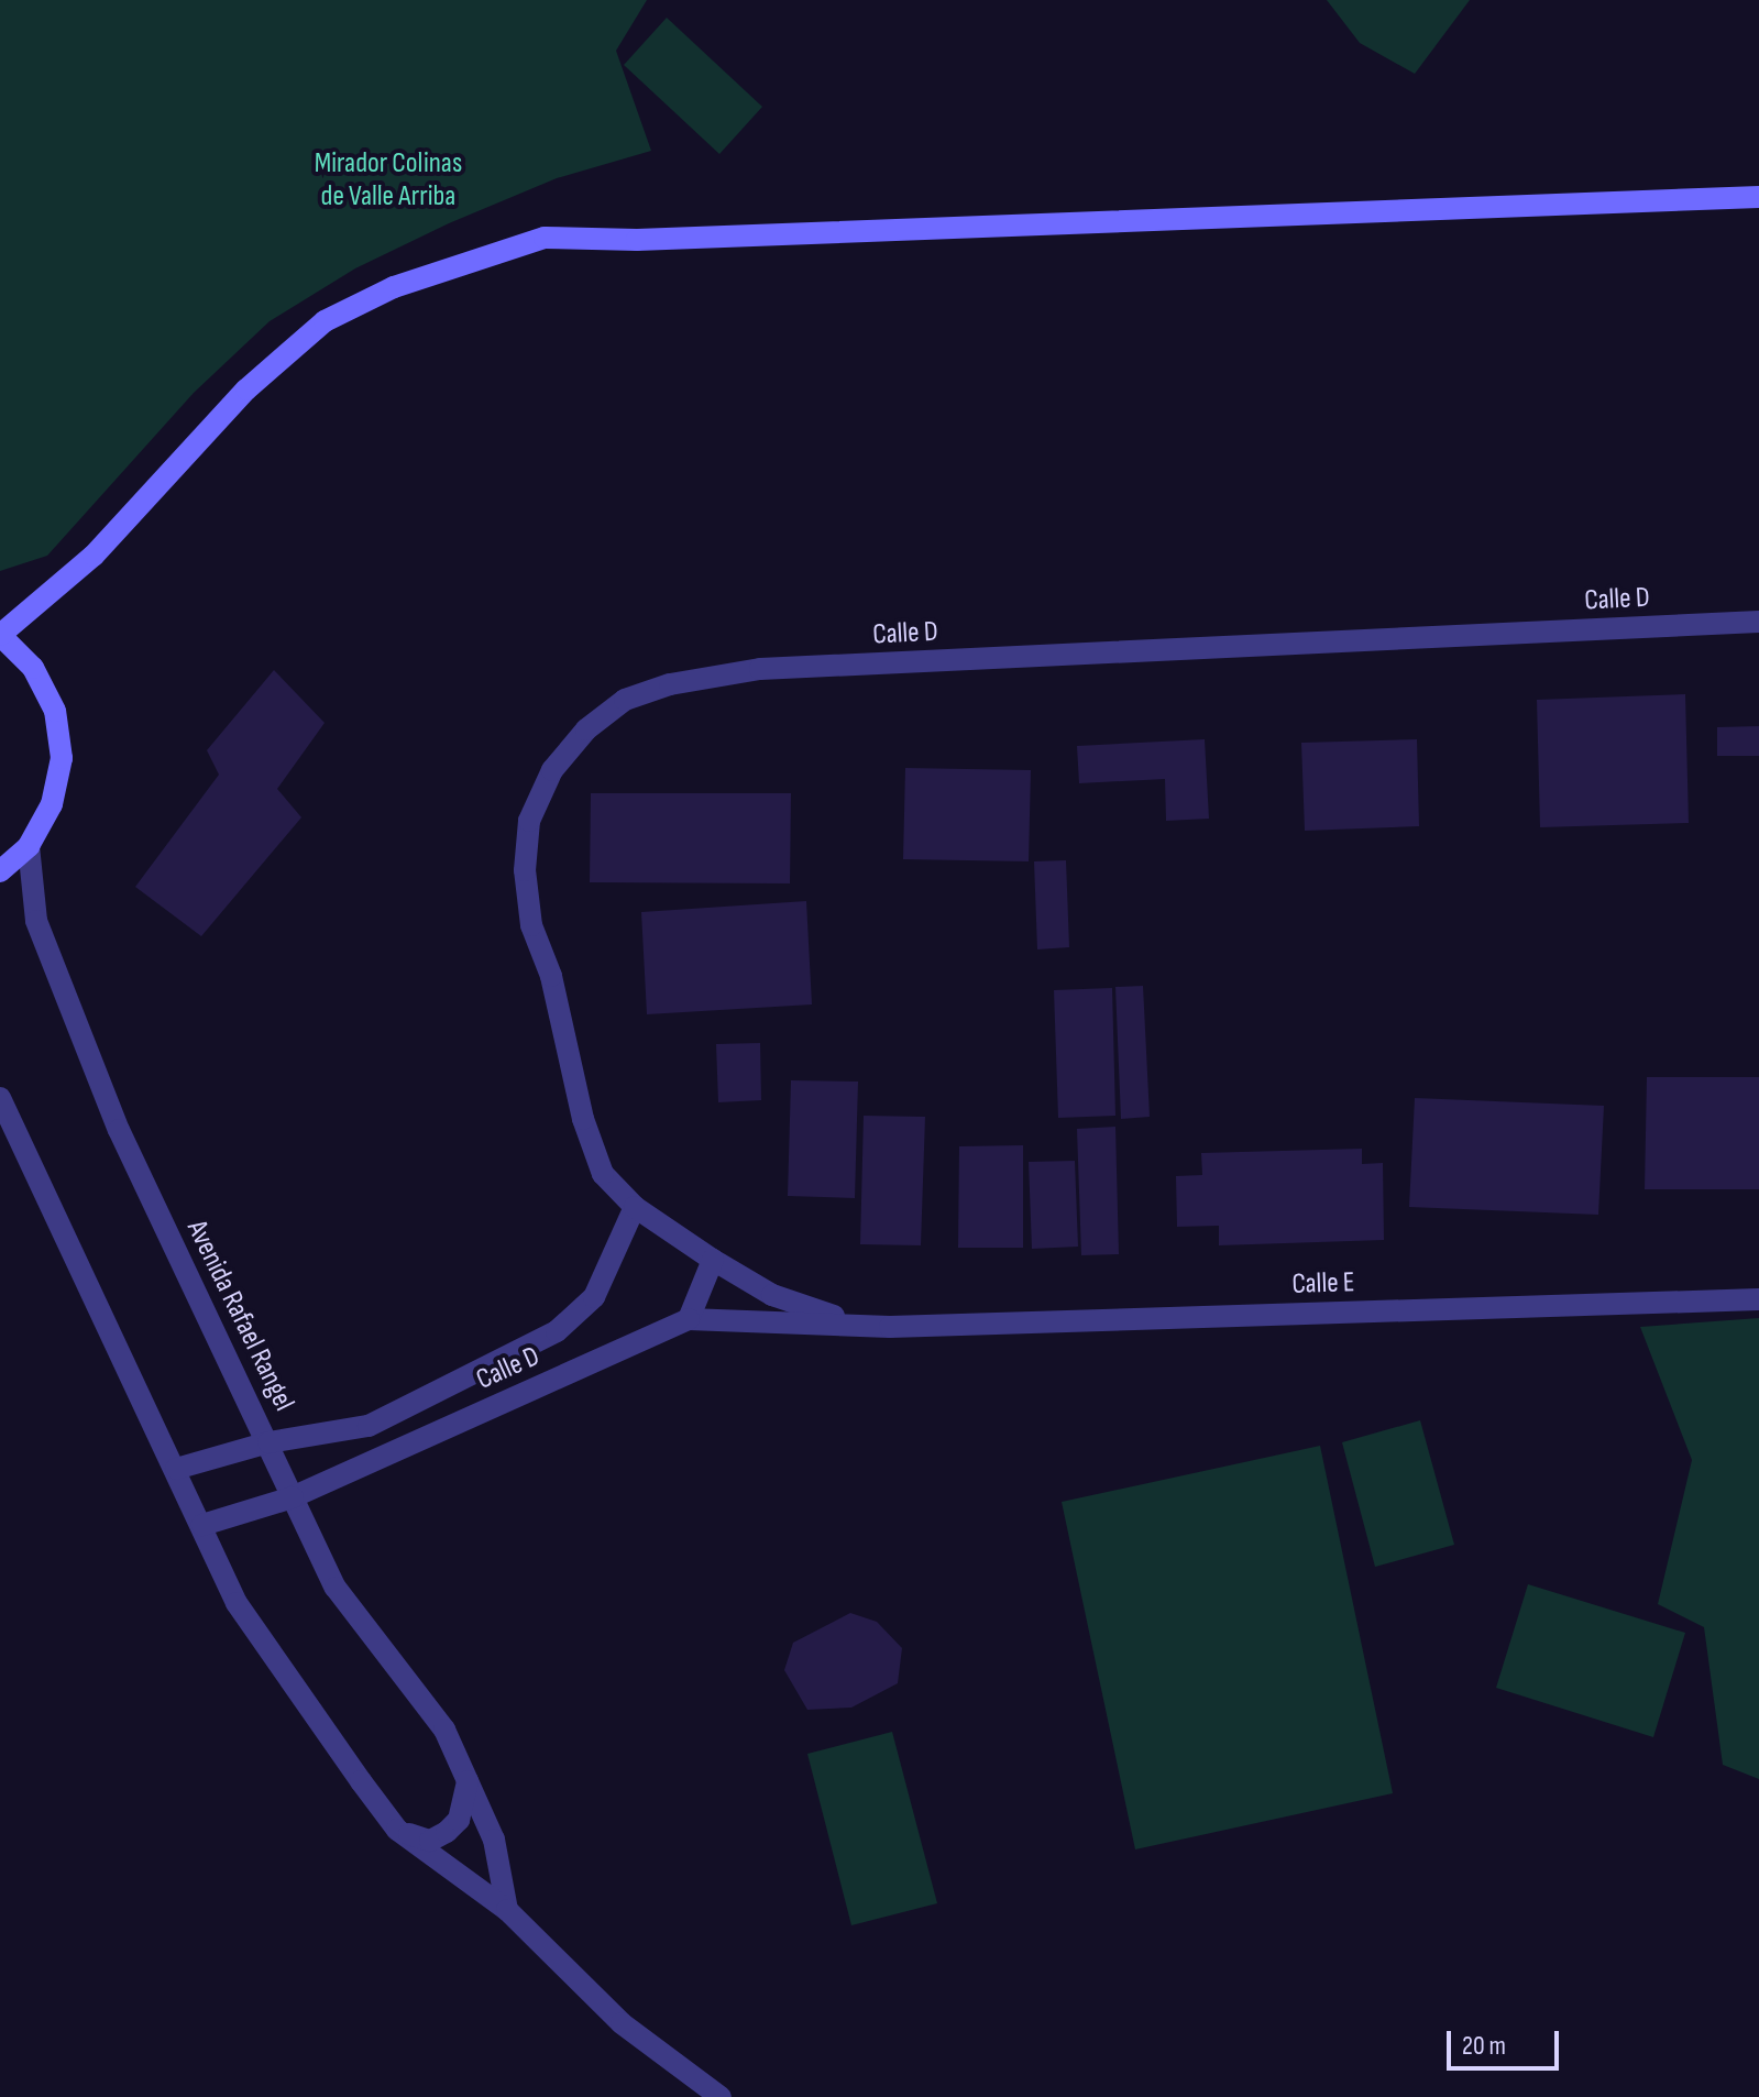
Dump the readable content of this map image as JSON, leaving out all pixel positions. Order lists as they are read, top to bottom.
{
  "streets": {
    "street": ["Calle D", "Calle E", "Avenida Rafael Rangel"]
  },
  "crossings": [
    ["Calle D", "Calle E"],
    ["Calle D", "Avenida Rafael Rangel"]
  ],
  "parks": ["Mirador Colinas de Valle Arriba"],
  "scale_bar": "20 m"
}
